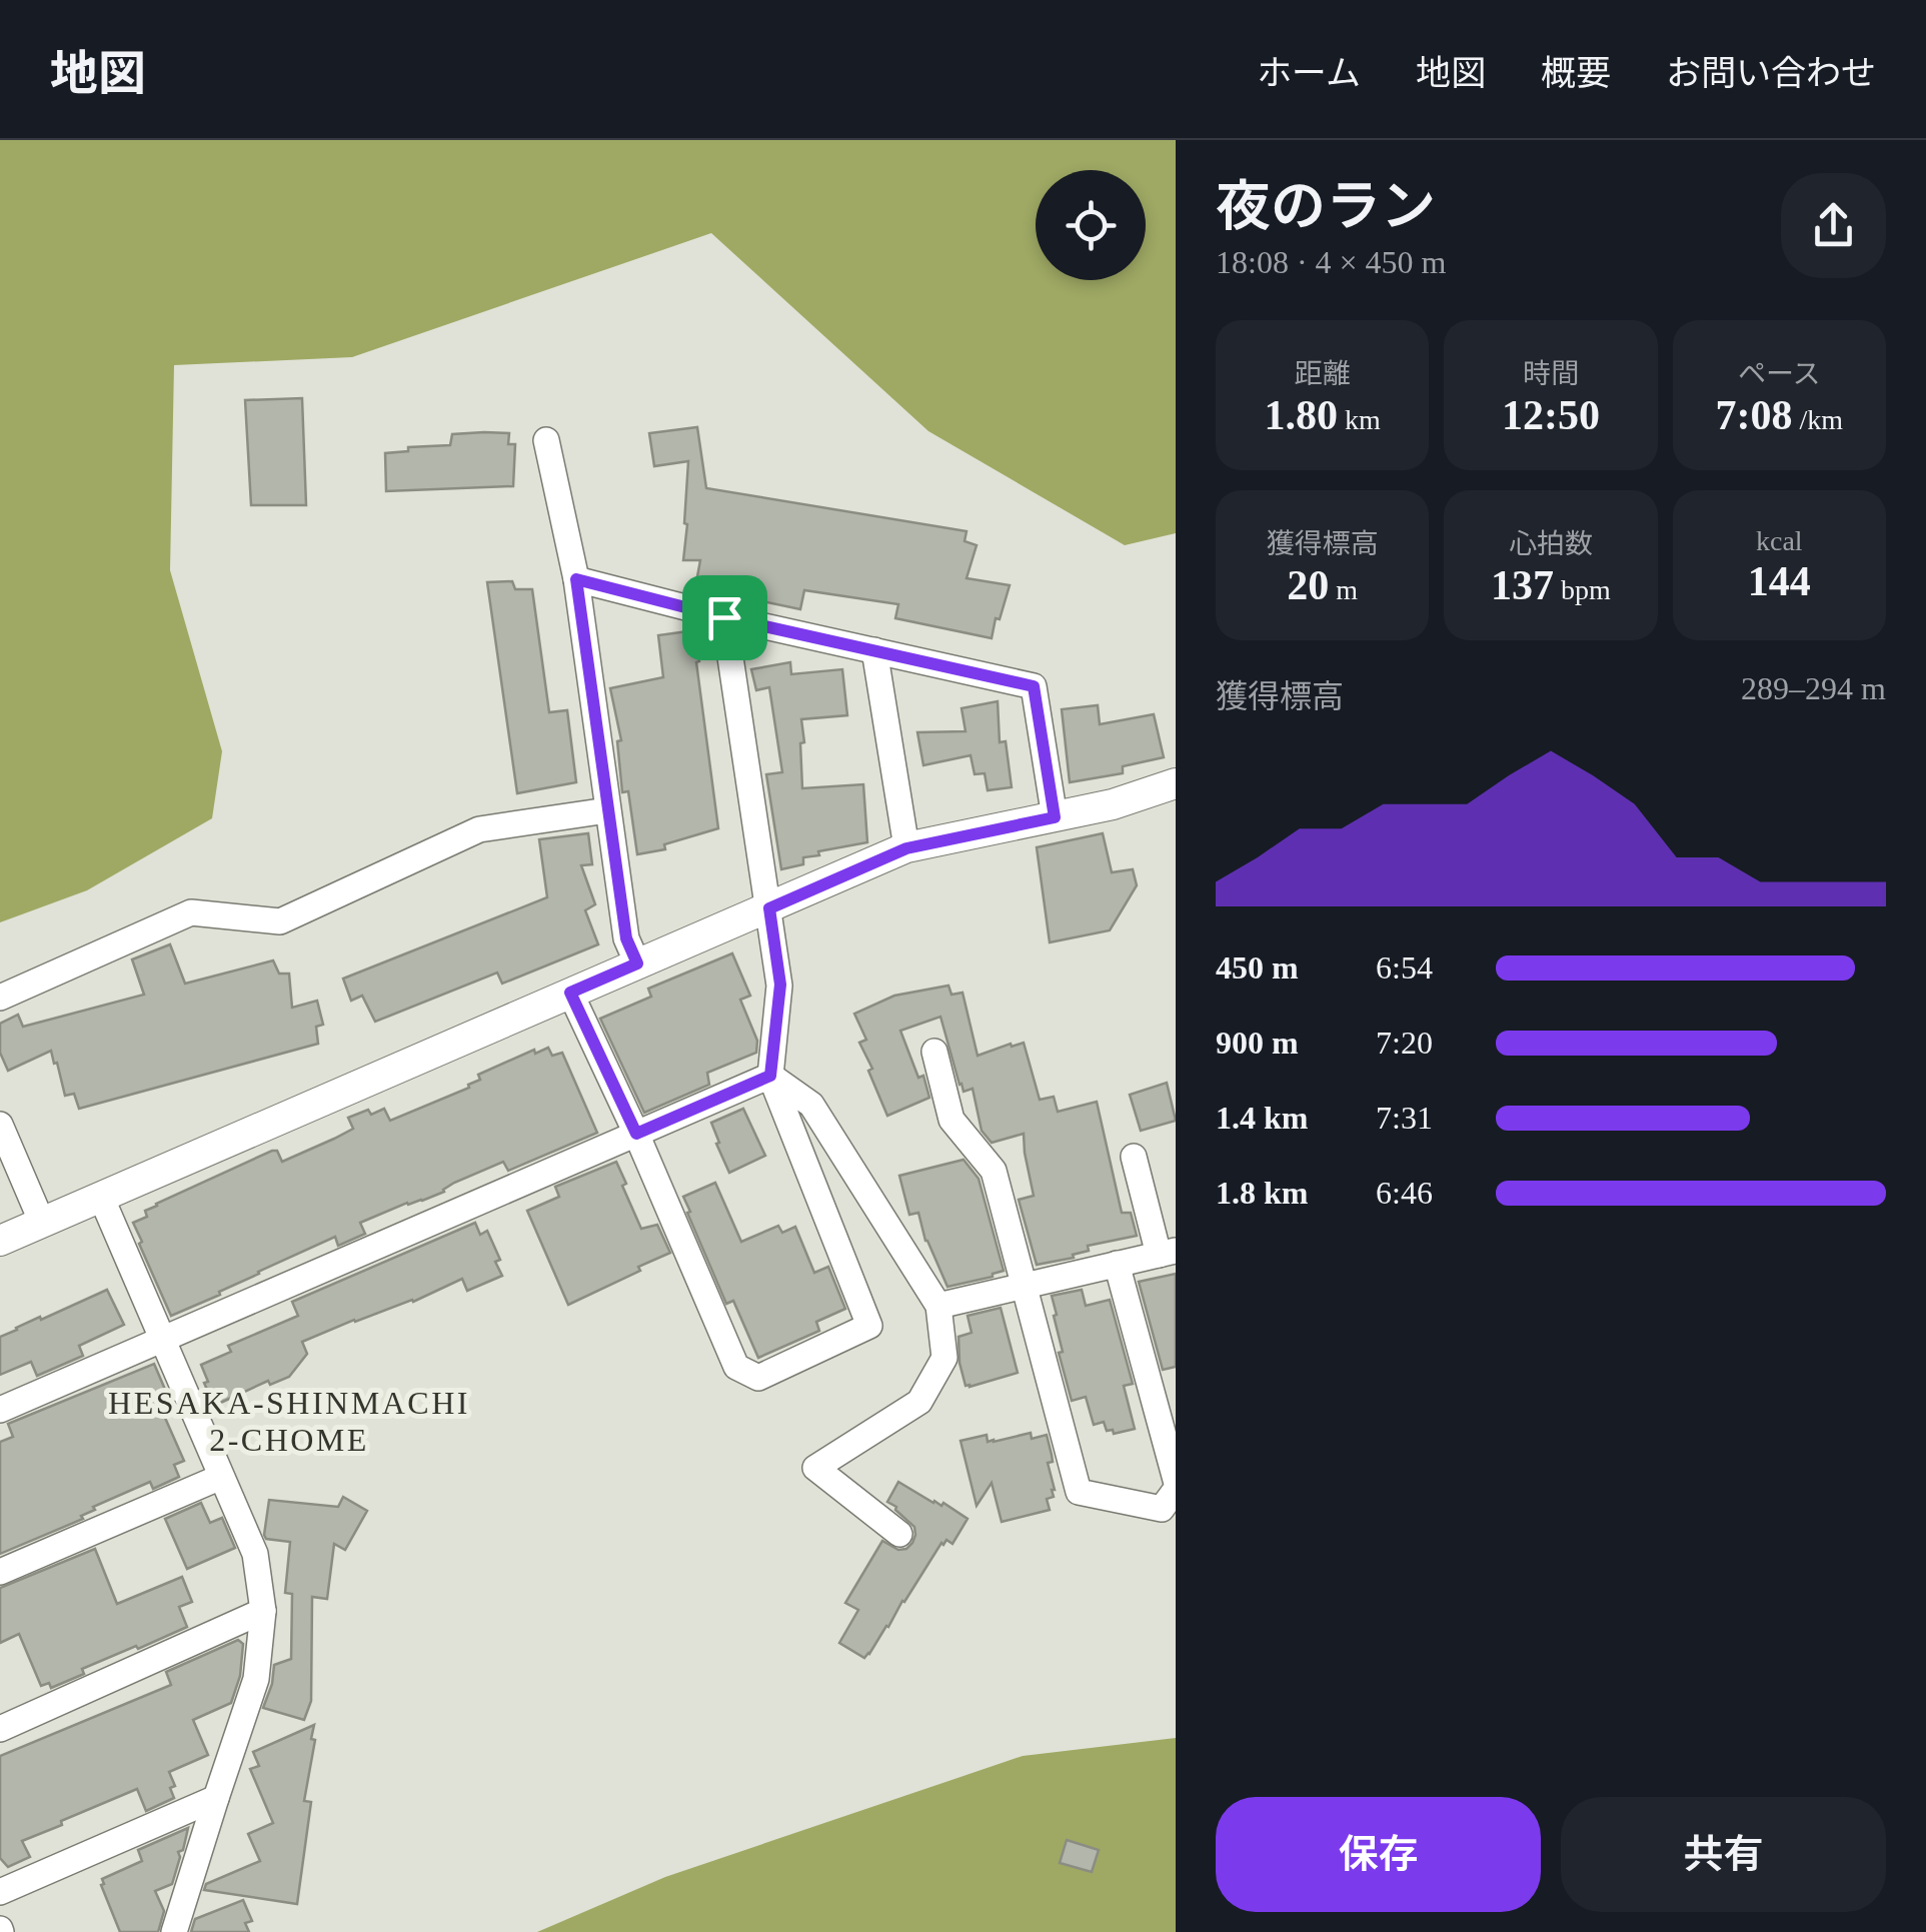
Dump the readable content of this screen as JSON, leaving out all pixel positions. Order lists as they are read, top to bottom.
{
  "districts": ["HESAKA-SHINMACHI 2-CHOME"],
  "page": {
    "header": "地図",
    "nav": [
      "ホーム",
      "地図",
      "概要",
      "お問い合わせ"
    ],
    "heading": ["夜のラン", "18:08 · 4 × 450 m"],
    "stats": [
      ["距離", "1.80 km"],
      ["時間", "12:50"],
      ["ペース", "7:08 /km"],
      ["獲得標高", "20 m"],
      ["心拍数", "137 bpm"],
      ["kcal", "144"]
    ],
    "chart": ["獲得標高", "289–294 m"],
    "list": [
      {
        "name": "450 m",
        "note": "6:54"
      },
      {
        "name": "900 m",
        "note": "7:20"
      },
      {
        "name": "1.4 km",
        "note": "7:31"
      },
      {
        "name": "1.8 km",
        "note": "6:46"
      }
    ],
    "buttons": ["保存", "共有"]
  }
}
